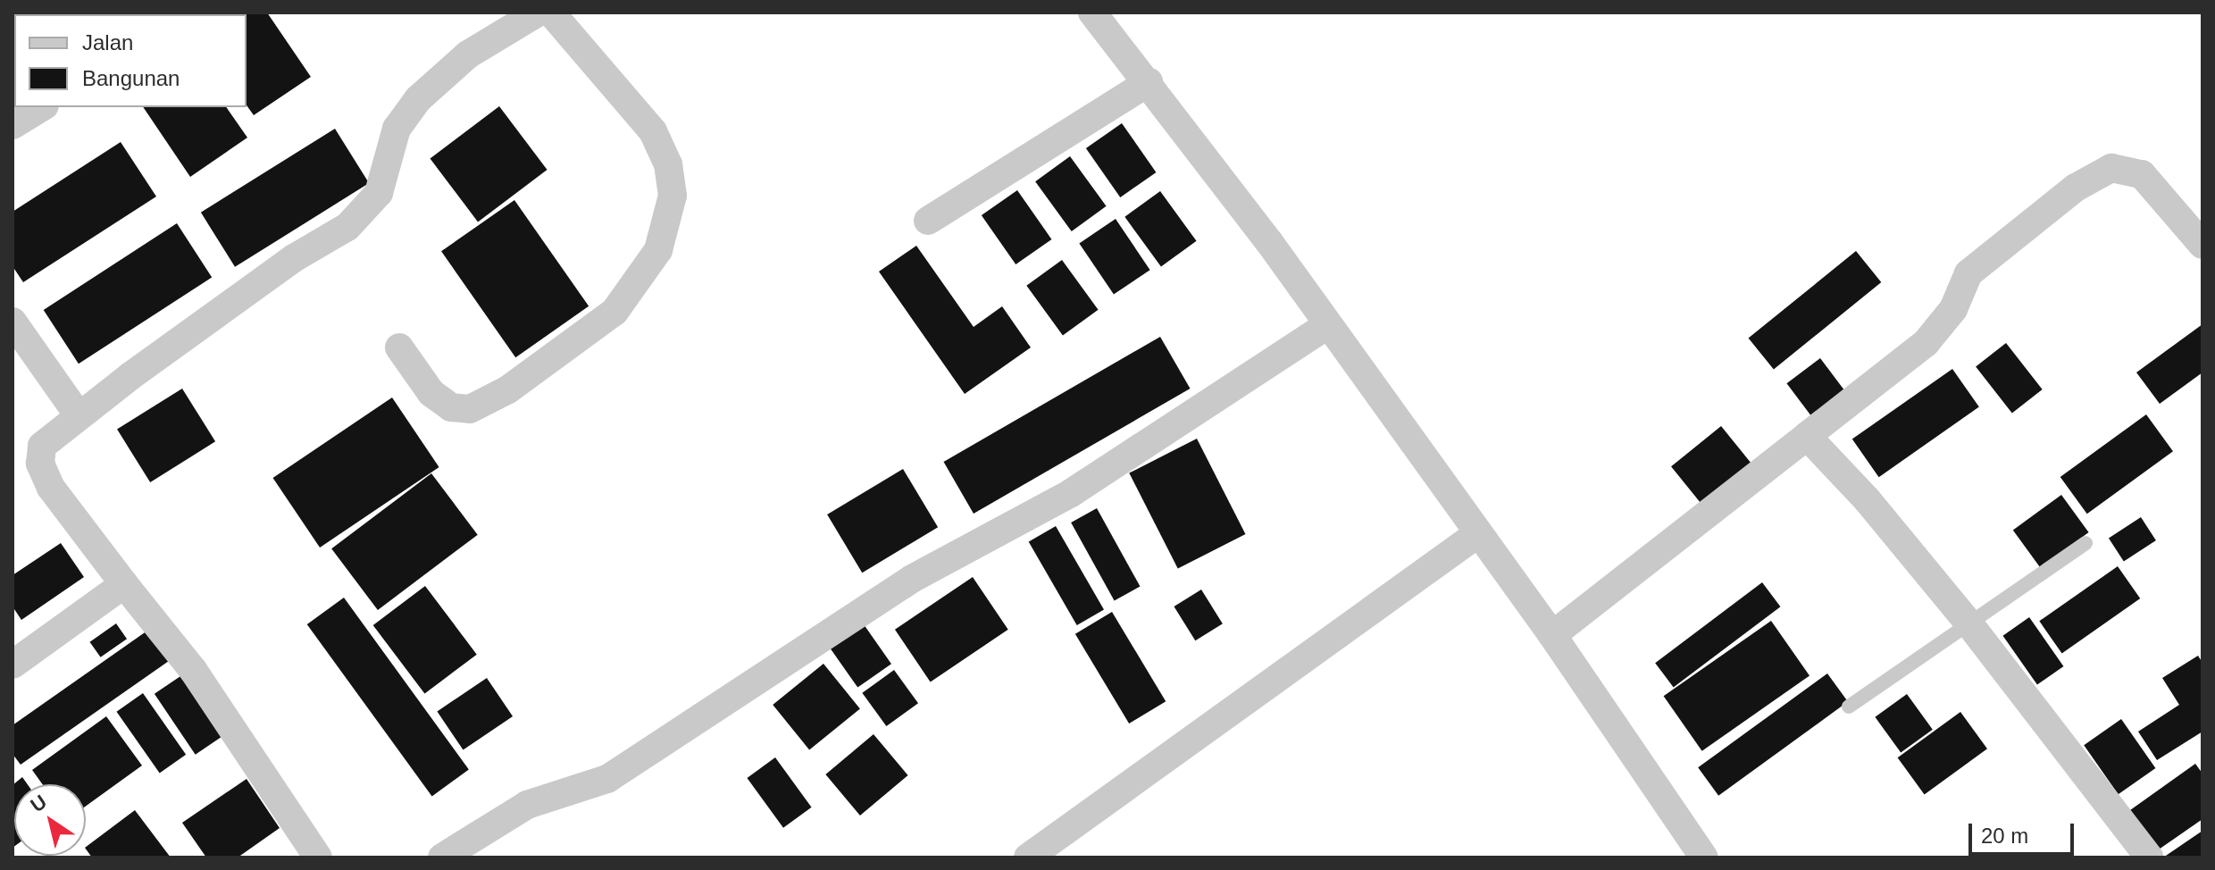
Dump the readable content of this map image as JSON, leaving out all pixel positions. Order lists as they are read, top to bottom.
{
  "legend": ["Jalan", "Bangunan"],
  "scale_bar": "20 m",
  "north": "top left"
}
